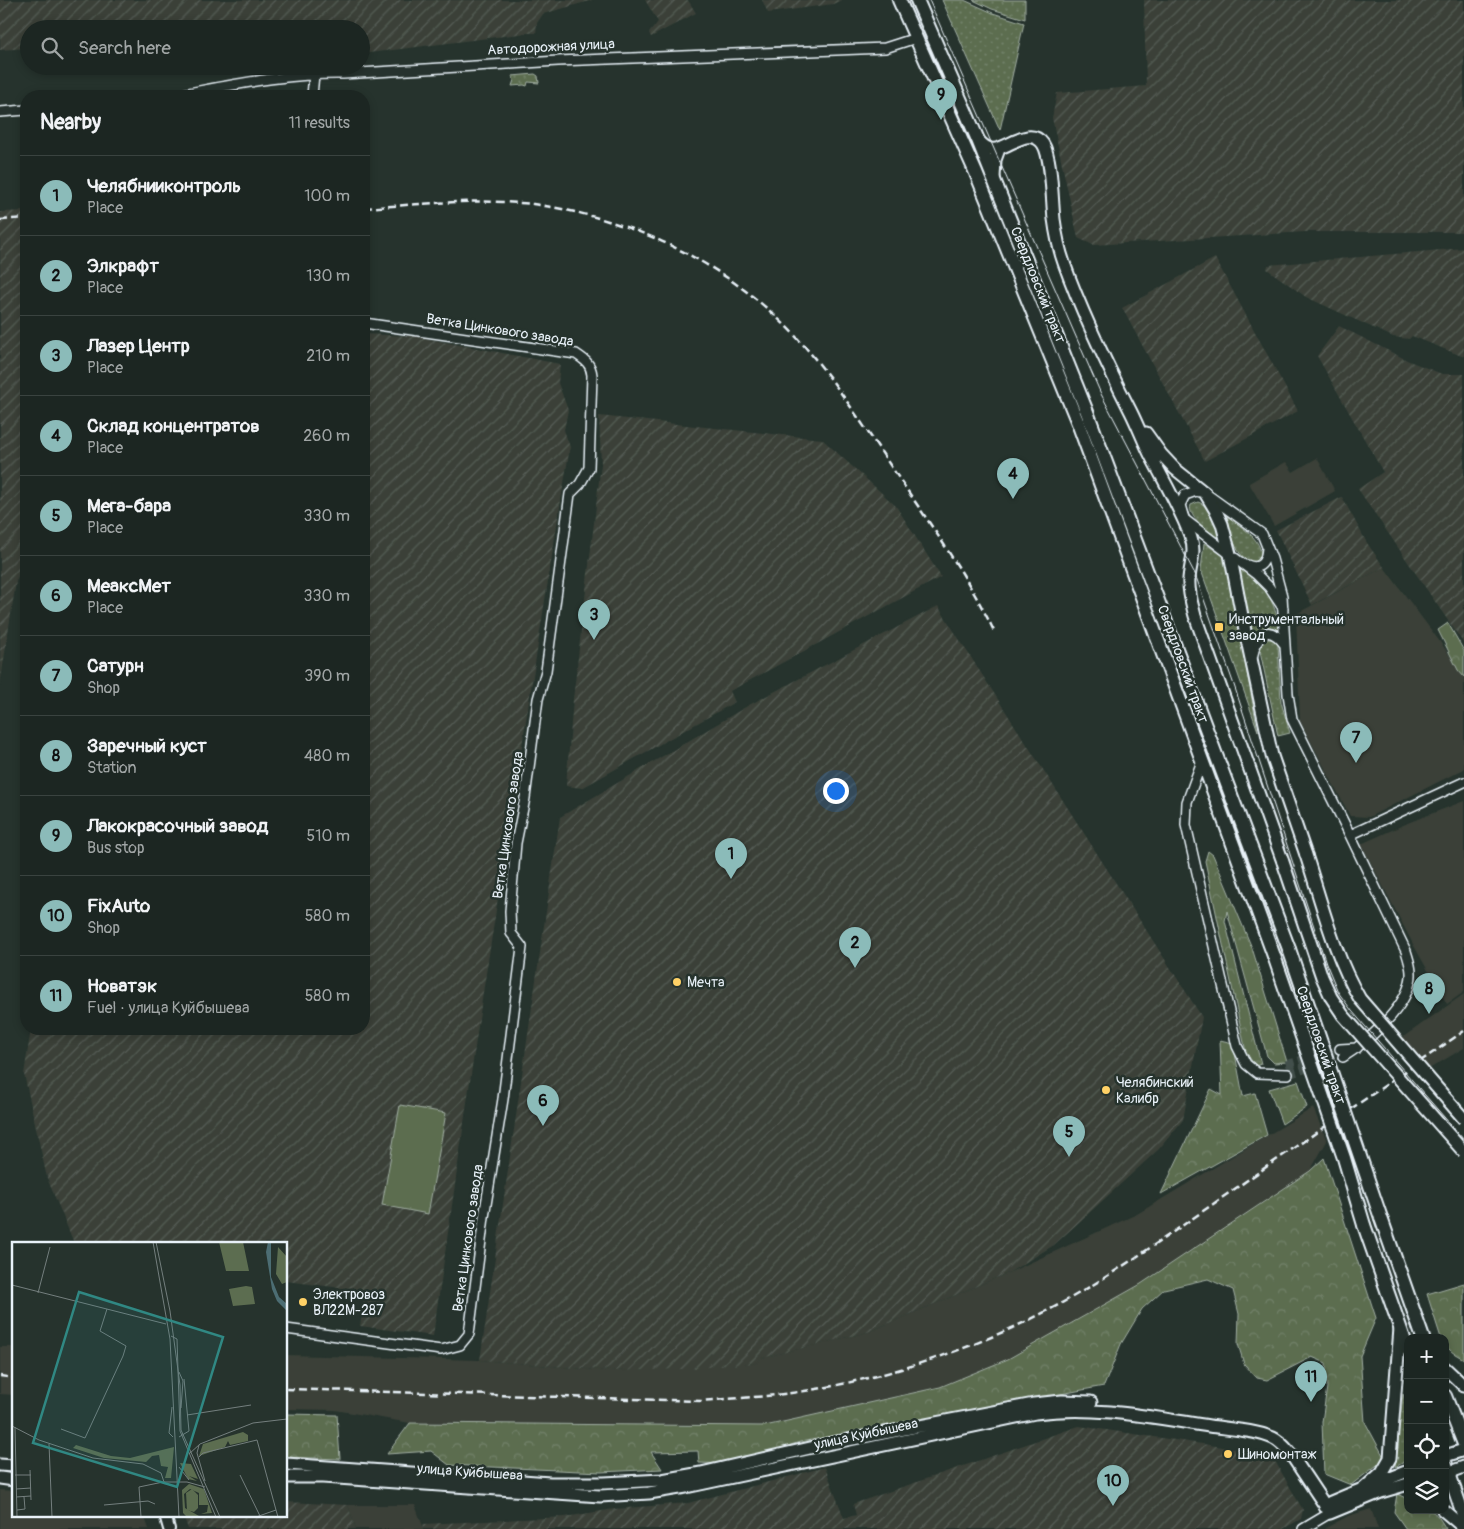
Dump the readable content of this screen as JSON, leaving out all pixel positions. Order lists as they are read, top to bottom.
{
  "streets": {
    "main road": ["Автодорожная улица", "Свердловский тракт", "улица Куйбышева"],
    "street": ["Ветка Цинкового завода"]
  },
  "crossings": [
    ["Автодорожная улица", "Свердловский тракт"]
  ],
  "places": {
    "transit": ["Инструментальный завод"],
    "other": [
      "Мечта",
      "Челябинский Калибр",
      "Электровоз ВЛ22М-287",
      "Шиномонтаж"
    ]
  },
  "page": {
    "search": "Search here",
    "pins": [
      "9",
      "4",
      "3",
      "7",
      "1",
      "2",
      "8",
      "6",
      "5",
      "11",
      "10"
    ],
    "heading": ["Nearby", "11 results"],
    "list": [
      {
        "mark": "1",
        "name": "Челябнииконтроль",
        "note": "Place",
        "value": "100 m"
      },
      {
        "mark": "2",
        "name": "Элкрафт",
        "note": "Place",
        "value": "130 m"
      },
      {
        "mark": "3",
        "name": "Лазер Центр",
        "note": "Place",
        "value": "210 m"
      },
      {
        "mark": "4",
        "name": "Склад концентратов",
        "note": "Place",
        "value": "260 m"
      },
      {
        "mark": "5",
        "name": "Мега-бара",
        "note": "Place",
        "value": "330 m"
      },
      {
        "mark": "6",
        "name": "МеаксМет",
        "note": "Place",
        "value": "330 m"
      },
      {
        "mark": "7",
        "name": "Сатурн",
        "note": "Shop",
        "value": "390 m"
      },
      {
        "mark": "8",
        "name": "Заречный куст",
        "note": "Station",
        "value": "480 m"
      },
      {
        "mark": "9",
        "name": "Лакокрасочный завод",
        "note": "Bus stop",
        "value": "510 m"
      },
      {
        "mark": "10",
        "name": "FixAuto",
        "note": "Shop",
        "value": "580 m"
      },
      {
        "mark": "11",
        "name": "Новатэк",
        "note": "Fuel · улица Куйбышева",
        "value": "580 m"
      }
    ],
    "map_buttons": ["+", "−"]
  }
}
